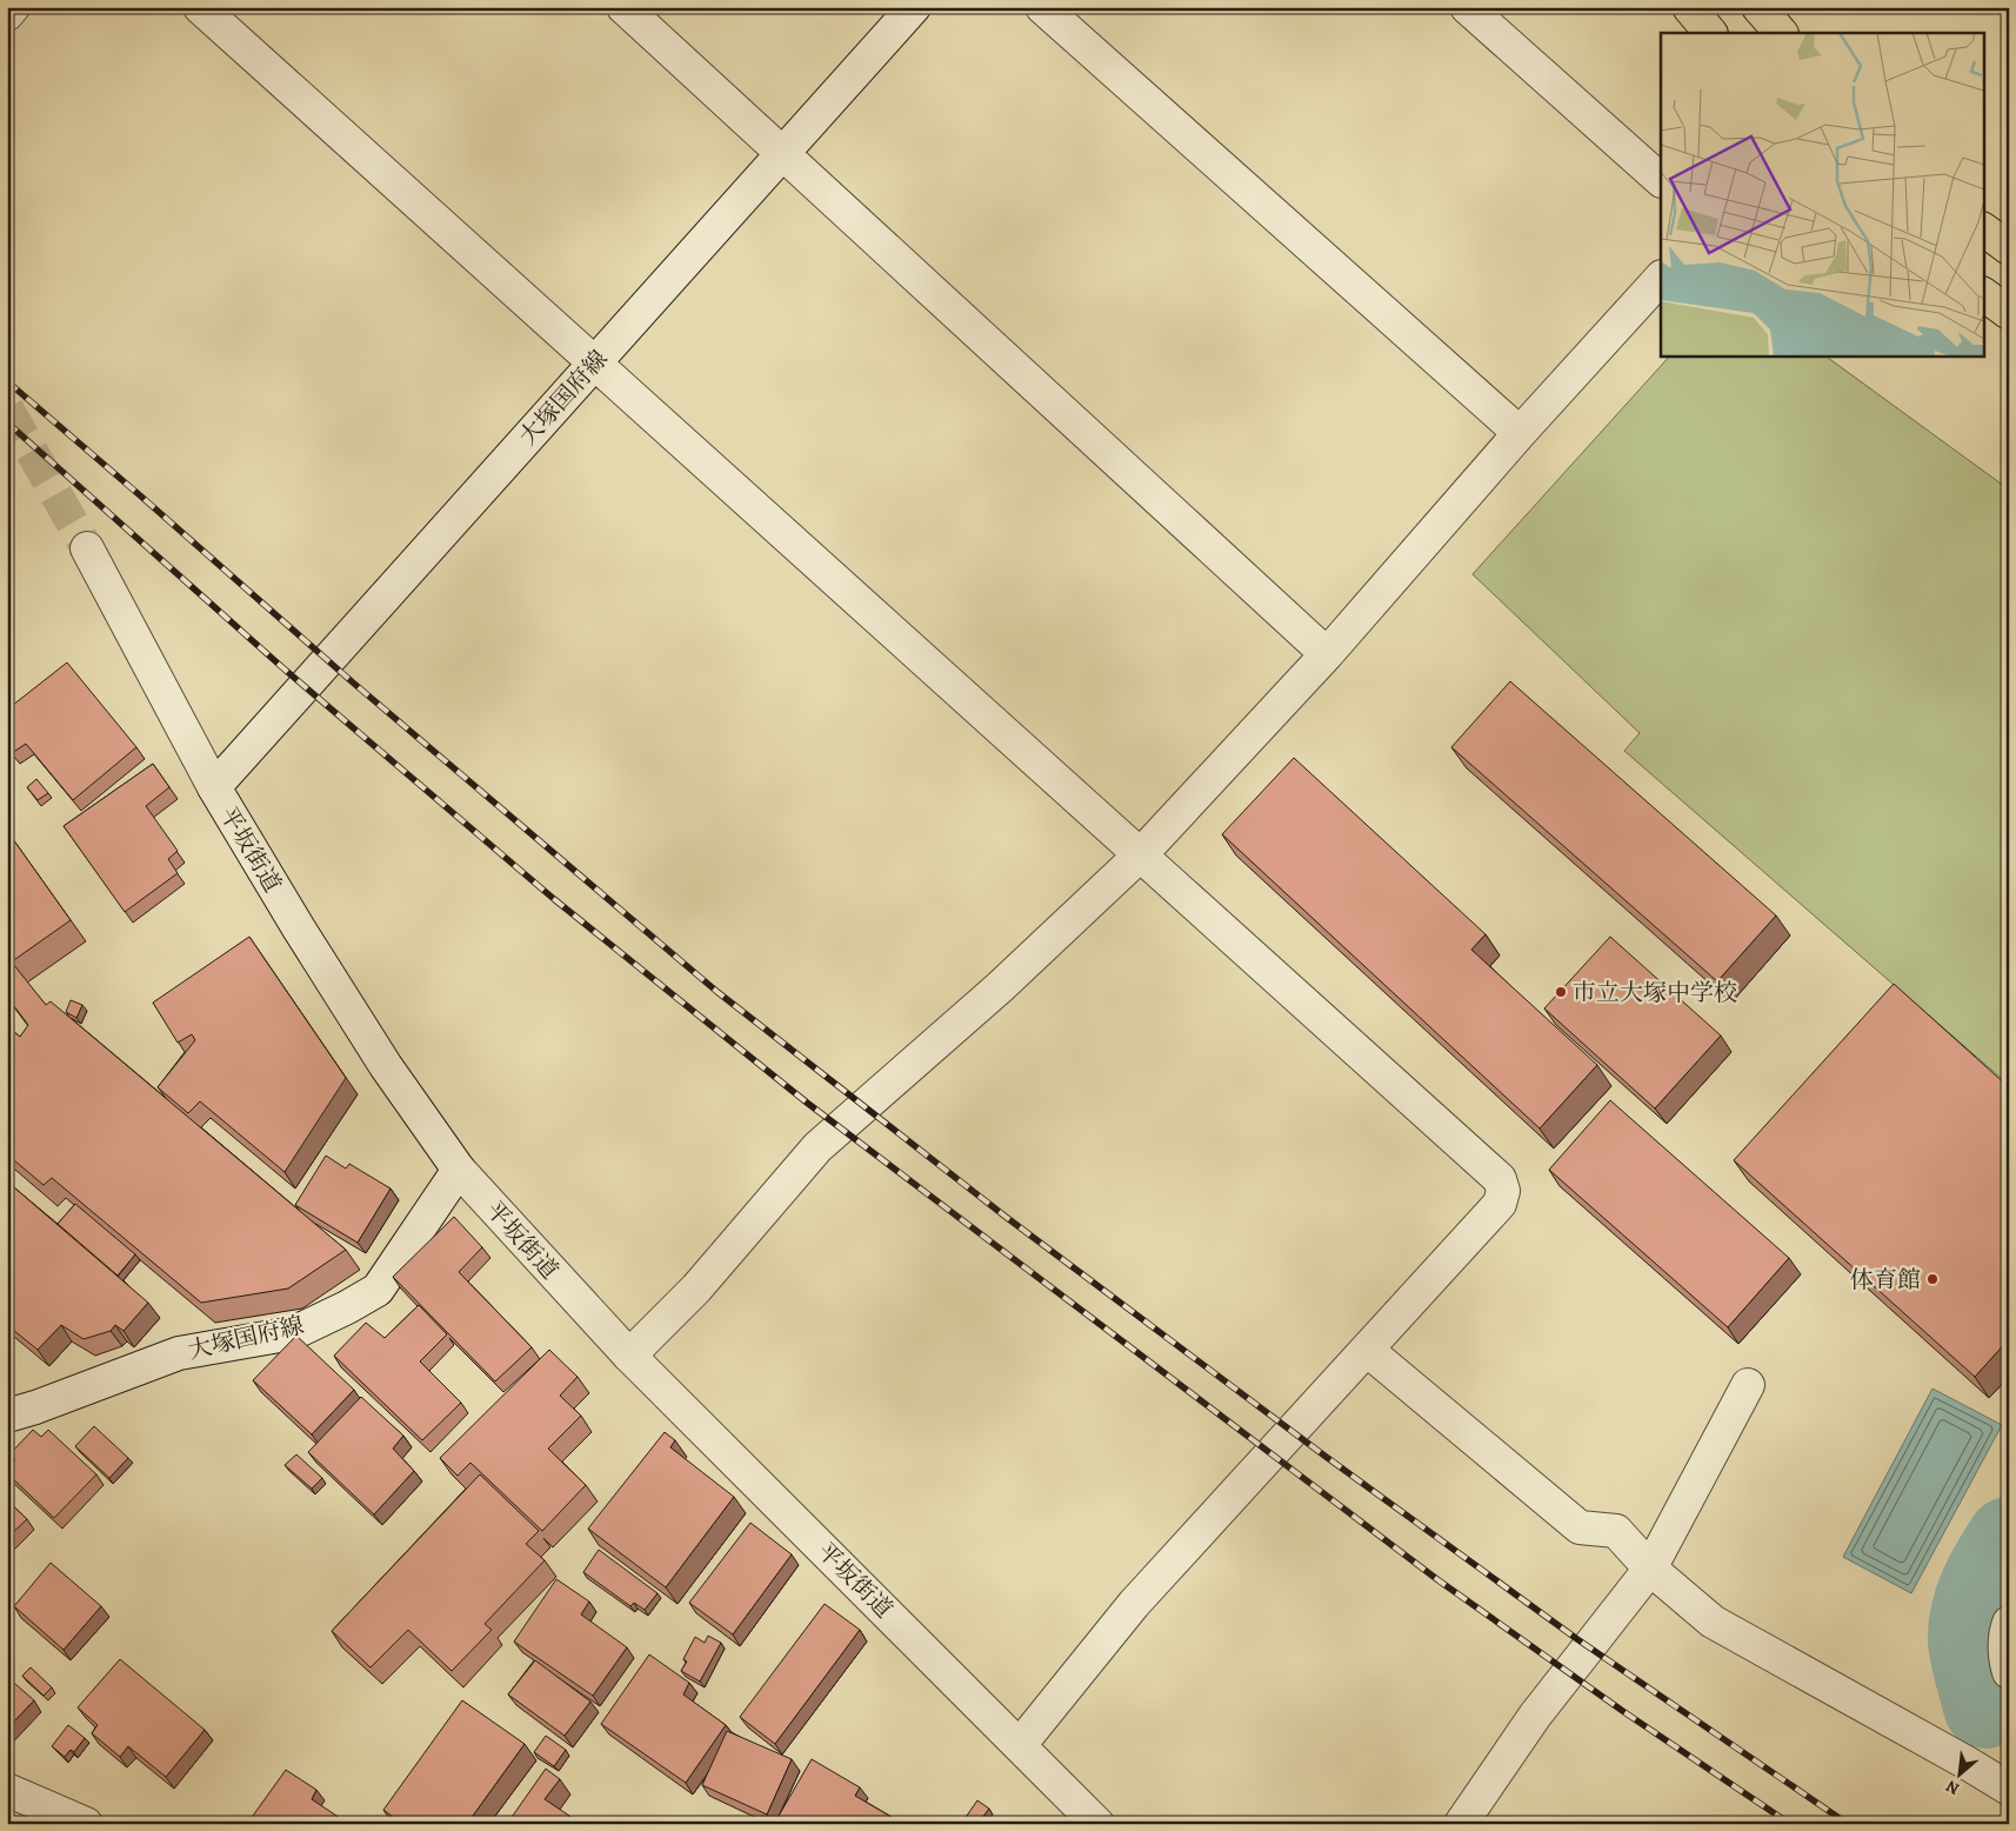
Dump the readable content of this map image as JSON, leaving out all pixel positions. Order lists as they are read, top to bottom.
{
  "streets": {
    "street": ["大塚国府線", "平坂街道"]
  },
  "crossings": [
    ["大塚国府線", "平坂街道"]
  ],
  "places": ["市立大塚中学校", "体育館"],
  "north": "bottom left"
}
